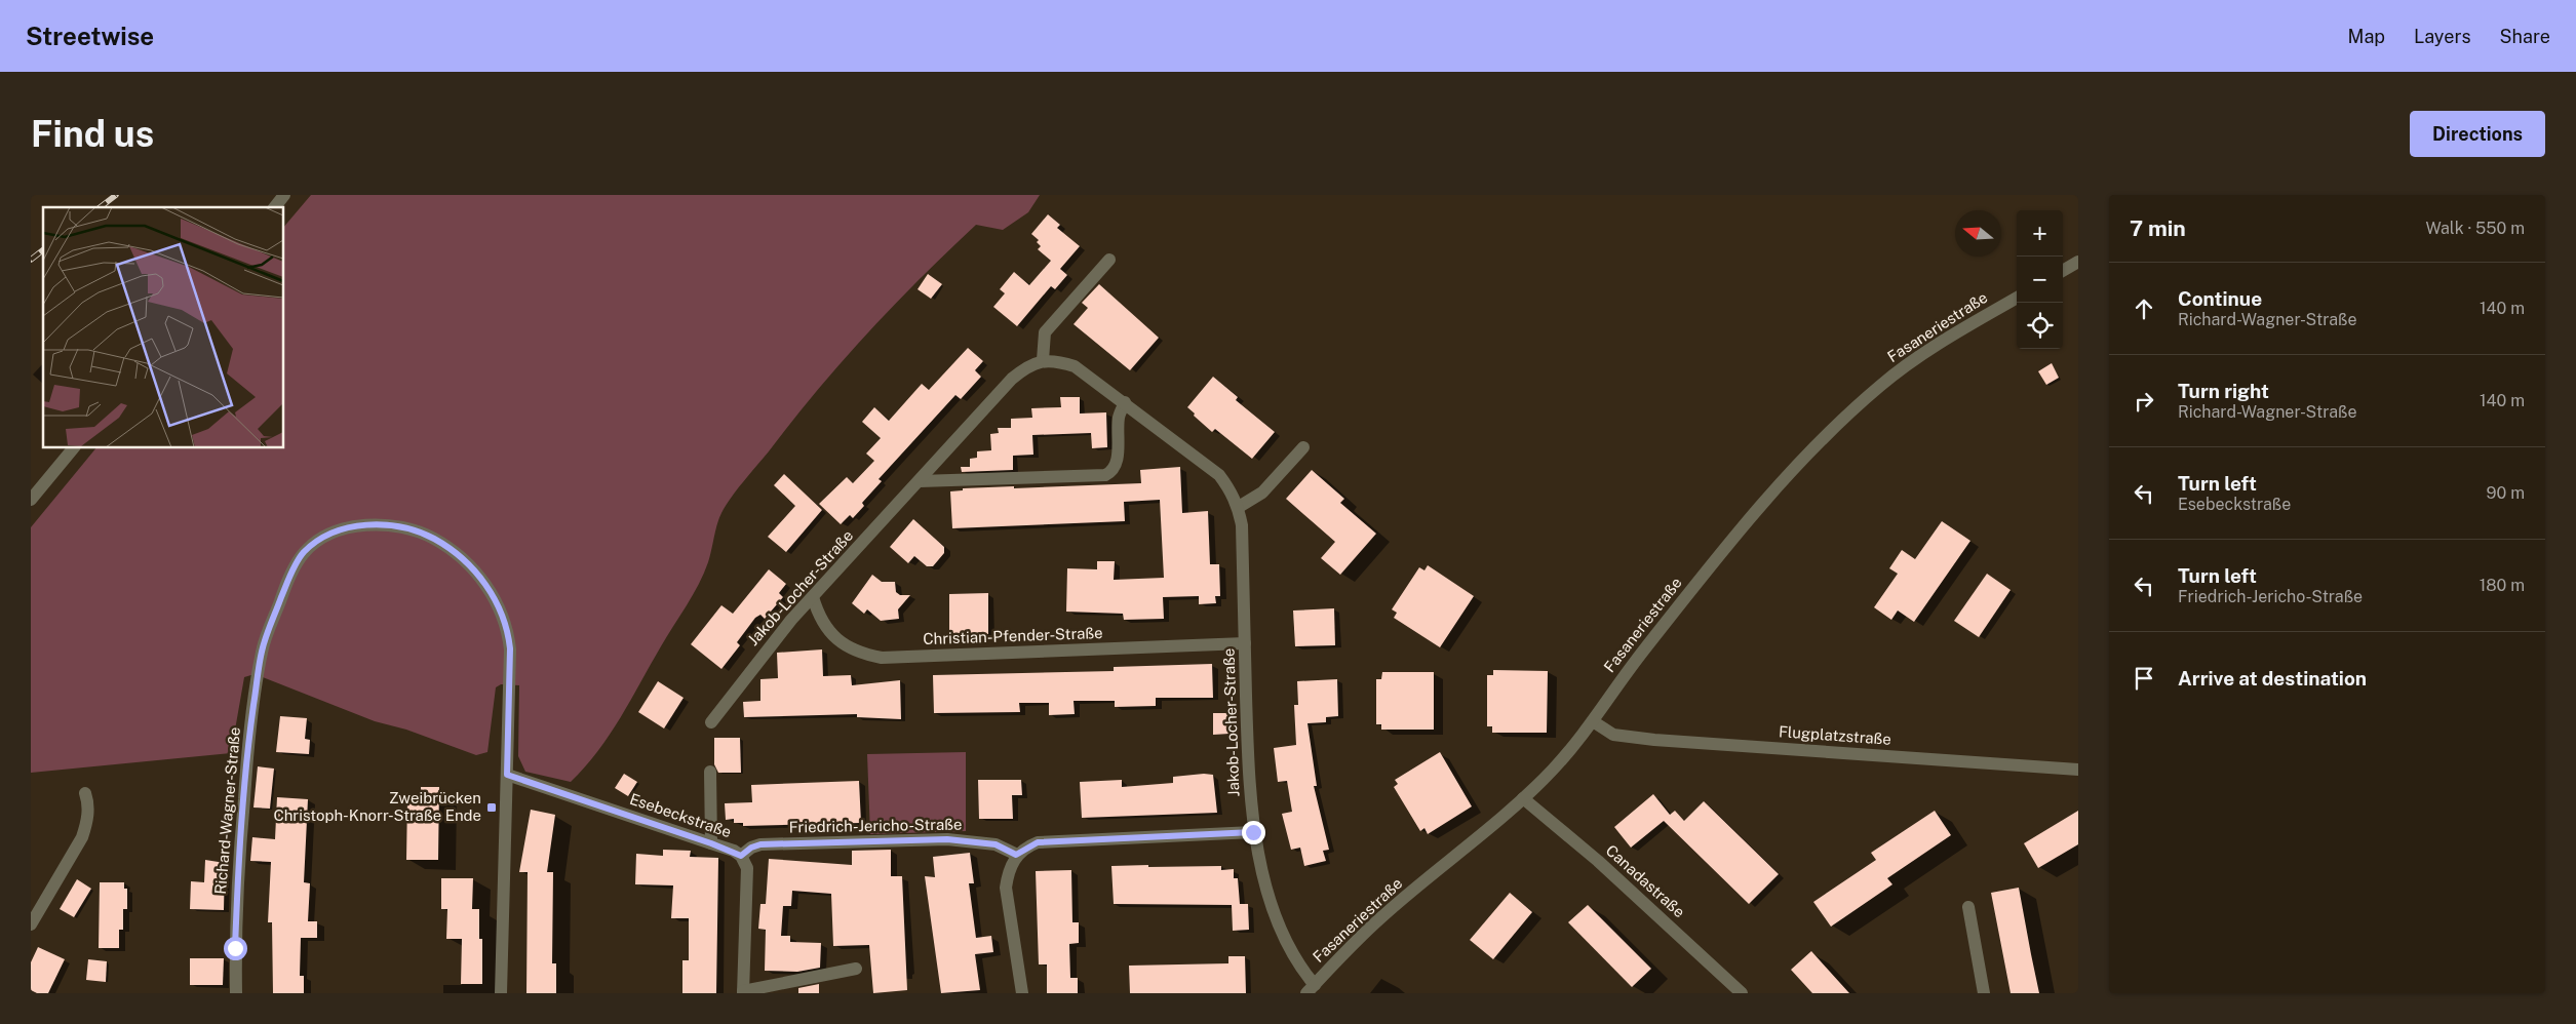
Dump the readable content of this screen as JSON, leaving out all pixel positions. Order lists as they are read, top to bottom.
{
  "streets": {
    "street": [
      "Fasaneriestraße",
      "Jakob-Locher-Straße",
      "Christian-Pfender-Straße",
      "Flugplatzstraße",
      "Richard-Wagner-Straße",
      "Esebeckstraße",
      "Friedrich-Jericho-Straße",
      "Canadastraße"
    ]
  },
  "crossings": [
    ["Fasaneriestraße", "Jakob-Locher-Straße"],
    ["Fasaneriestraße", "Flugplatzstraße"],
    ["Fasaneriestraße", "Canadastraße"],
    ["Jakob-Locher-Straße", "Christian-Pfender-Straße"],
    ["Richard-Wagner-Straße", "Esebeckstraße"],
    ["Esebeckstraße", "Friedrich-Jericho-Straße"]
  ],
  "places": {
    "transit": ["Zweibrücken Christoph-Knorr-Straße Ende"]
  },
  "north": "left",
  "page": {
    "header": "Streetwise",
    "nav": ["Map", "Layers", "Share"],
    "buttons": "Directions",
    "title": "Find us",
    "heading": ["7 min", "Walk · 550 m"],
    "map_buttons": ["+", "−"],
    "list": [
      ["Continue", "Richard-Wagner-Straße", "140 m"],
      ["Turn right", "Richard-Wagner-Straße", "140 m"],
      ["Turn left", "Esebeckstraße", "90 m"],
      ["Turn left", "Friedrich-Jericho-Straße", "180 m"],
      "Arrive at destination"
    ]
  }
}
